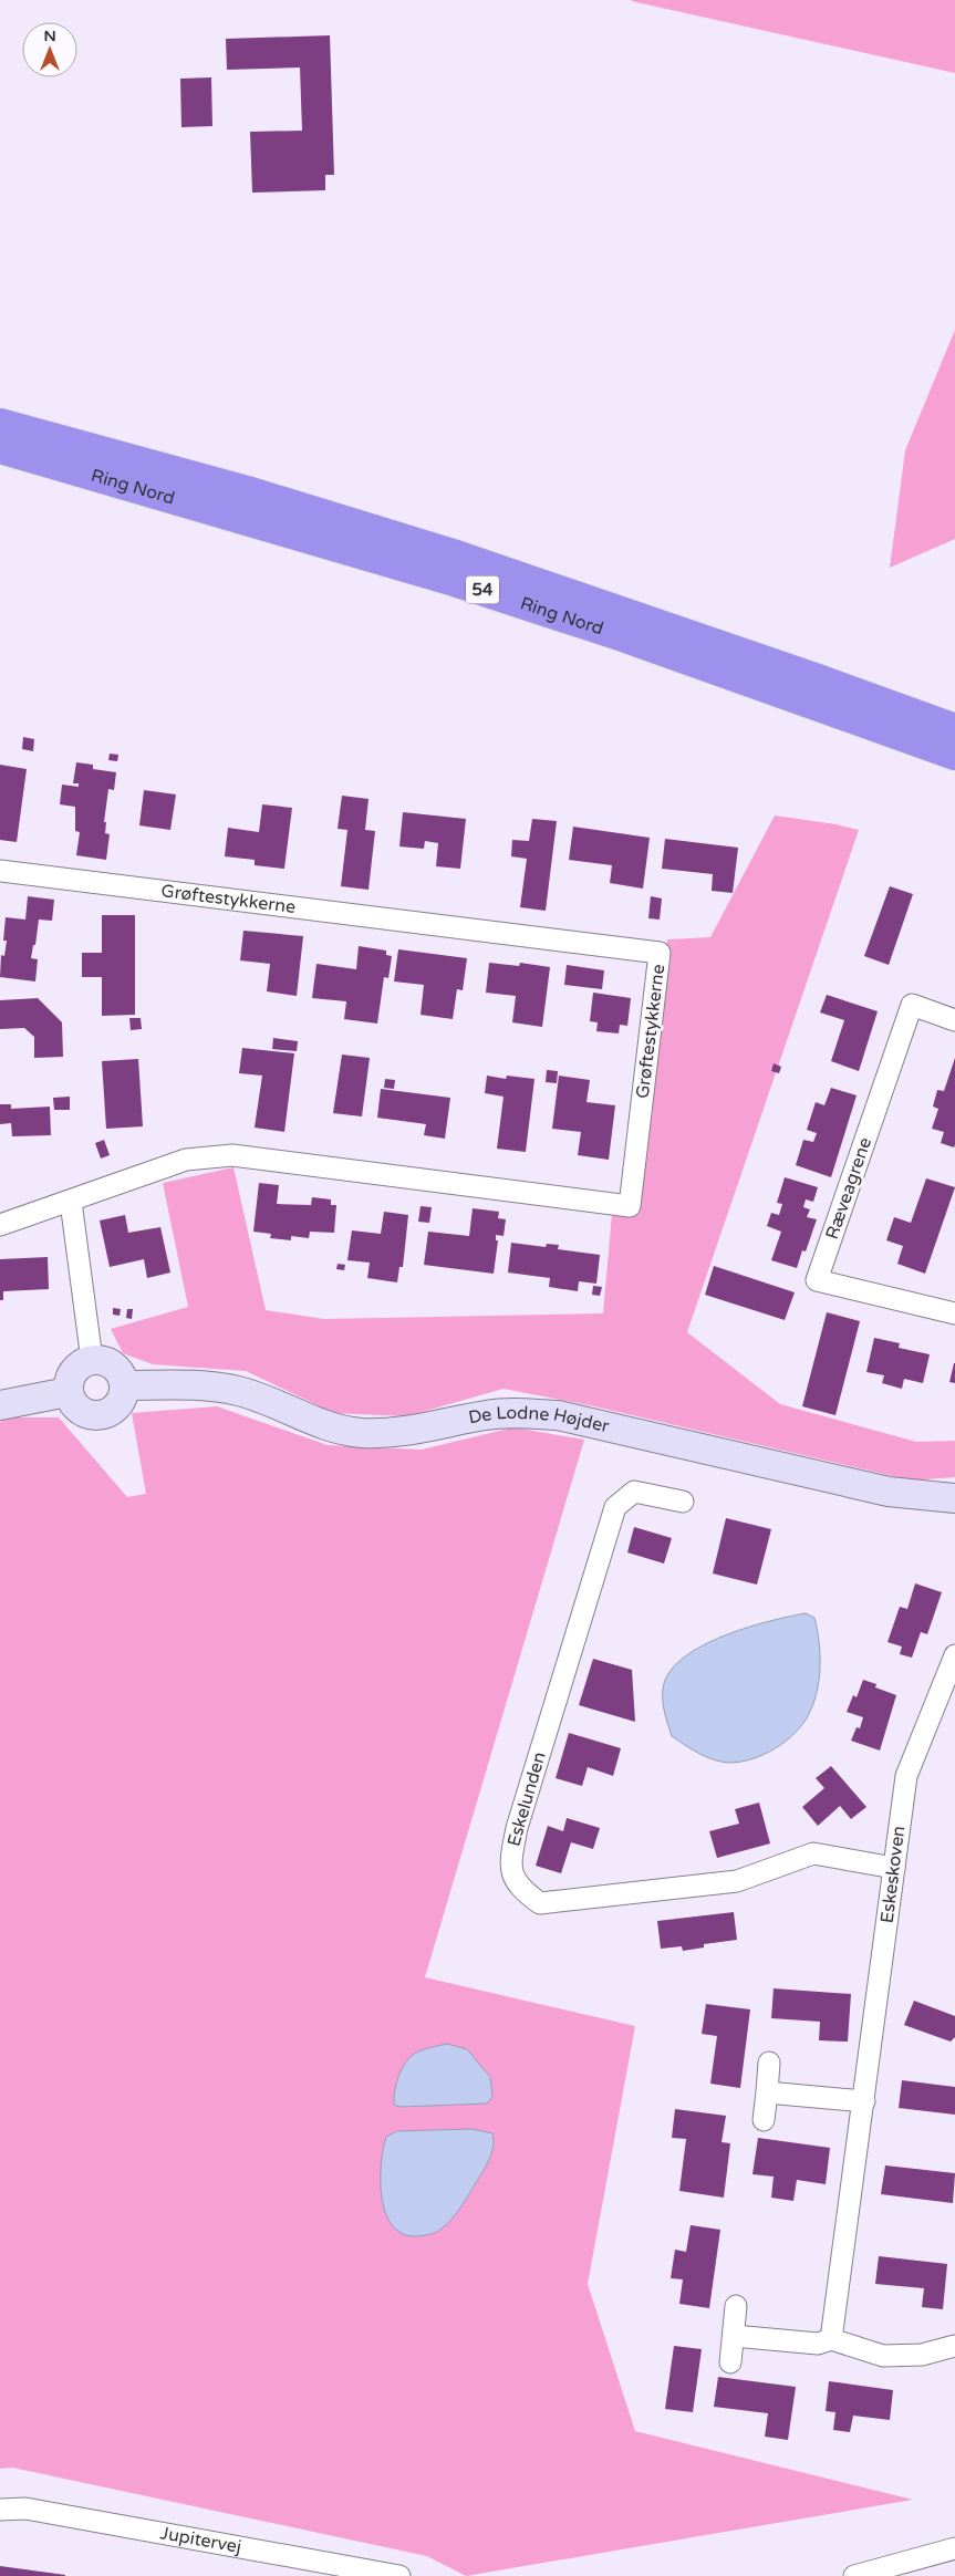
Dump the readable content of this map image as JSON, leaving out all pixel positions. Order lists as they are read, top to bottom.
{
  "streets": {
    "highway": ["Ring Nord", "54"],
    "street": [
      "Grøftestykkerne",
      "Ræveagrene",
      "De Lodne Højder",
      "Eskelunden",
      "Eskeskoven",
      "Jupitervej"
    ]
  },
  "crossings": [
    ["Eskelunden", "Eskeskoven"]
  ],
  "north": "top"
}
